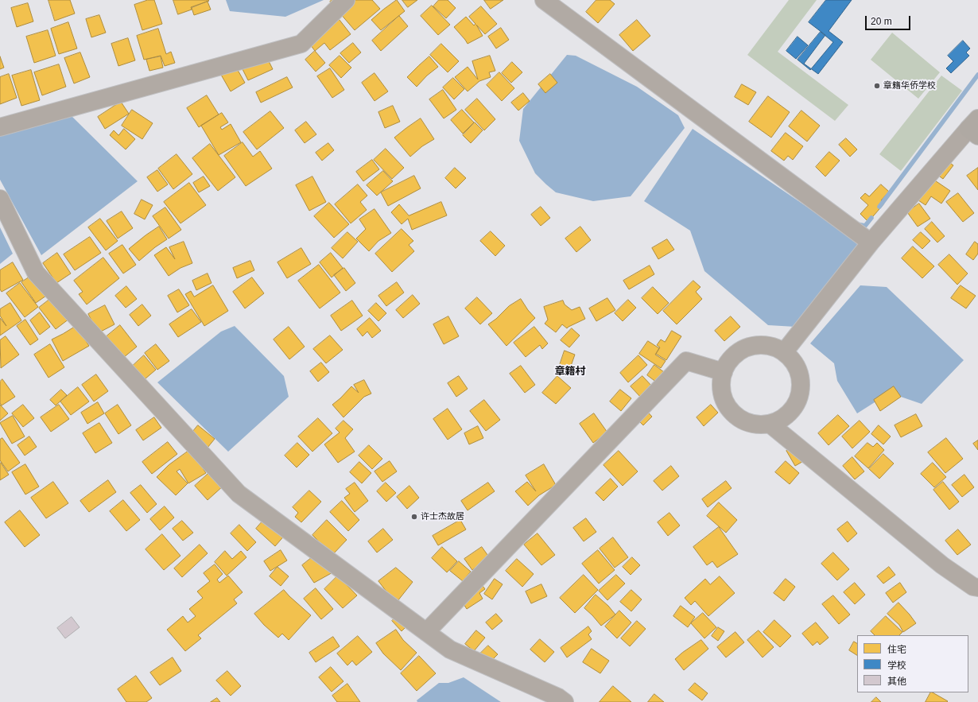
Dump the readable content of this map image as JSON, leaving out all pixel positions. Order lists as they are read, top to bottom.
{
  "districts": ["章籍村"],
  "places": ["章籍华侨学校", "许士杰故居"],
  "legend": ["住宅", "学校", "其他"],
  "scale_bar": "20 m"
}
